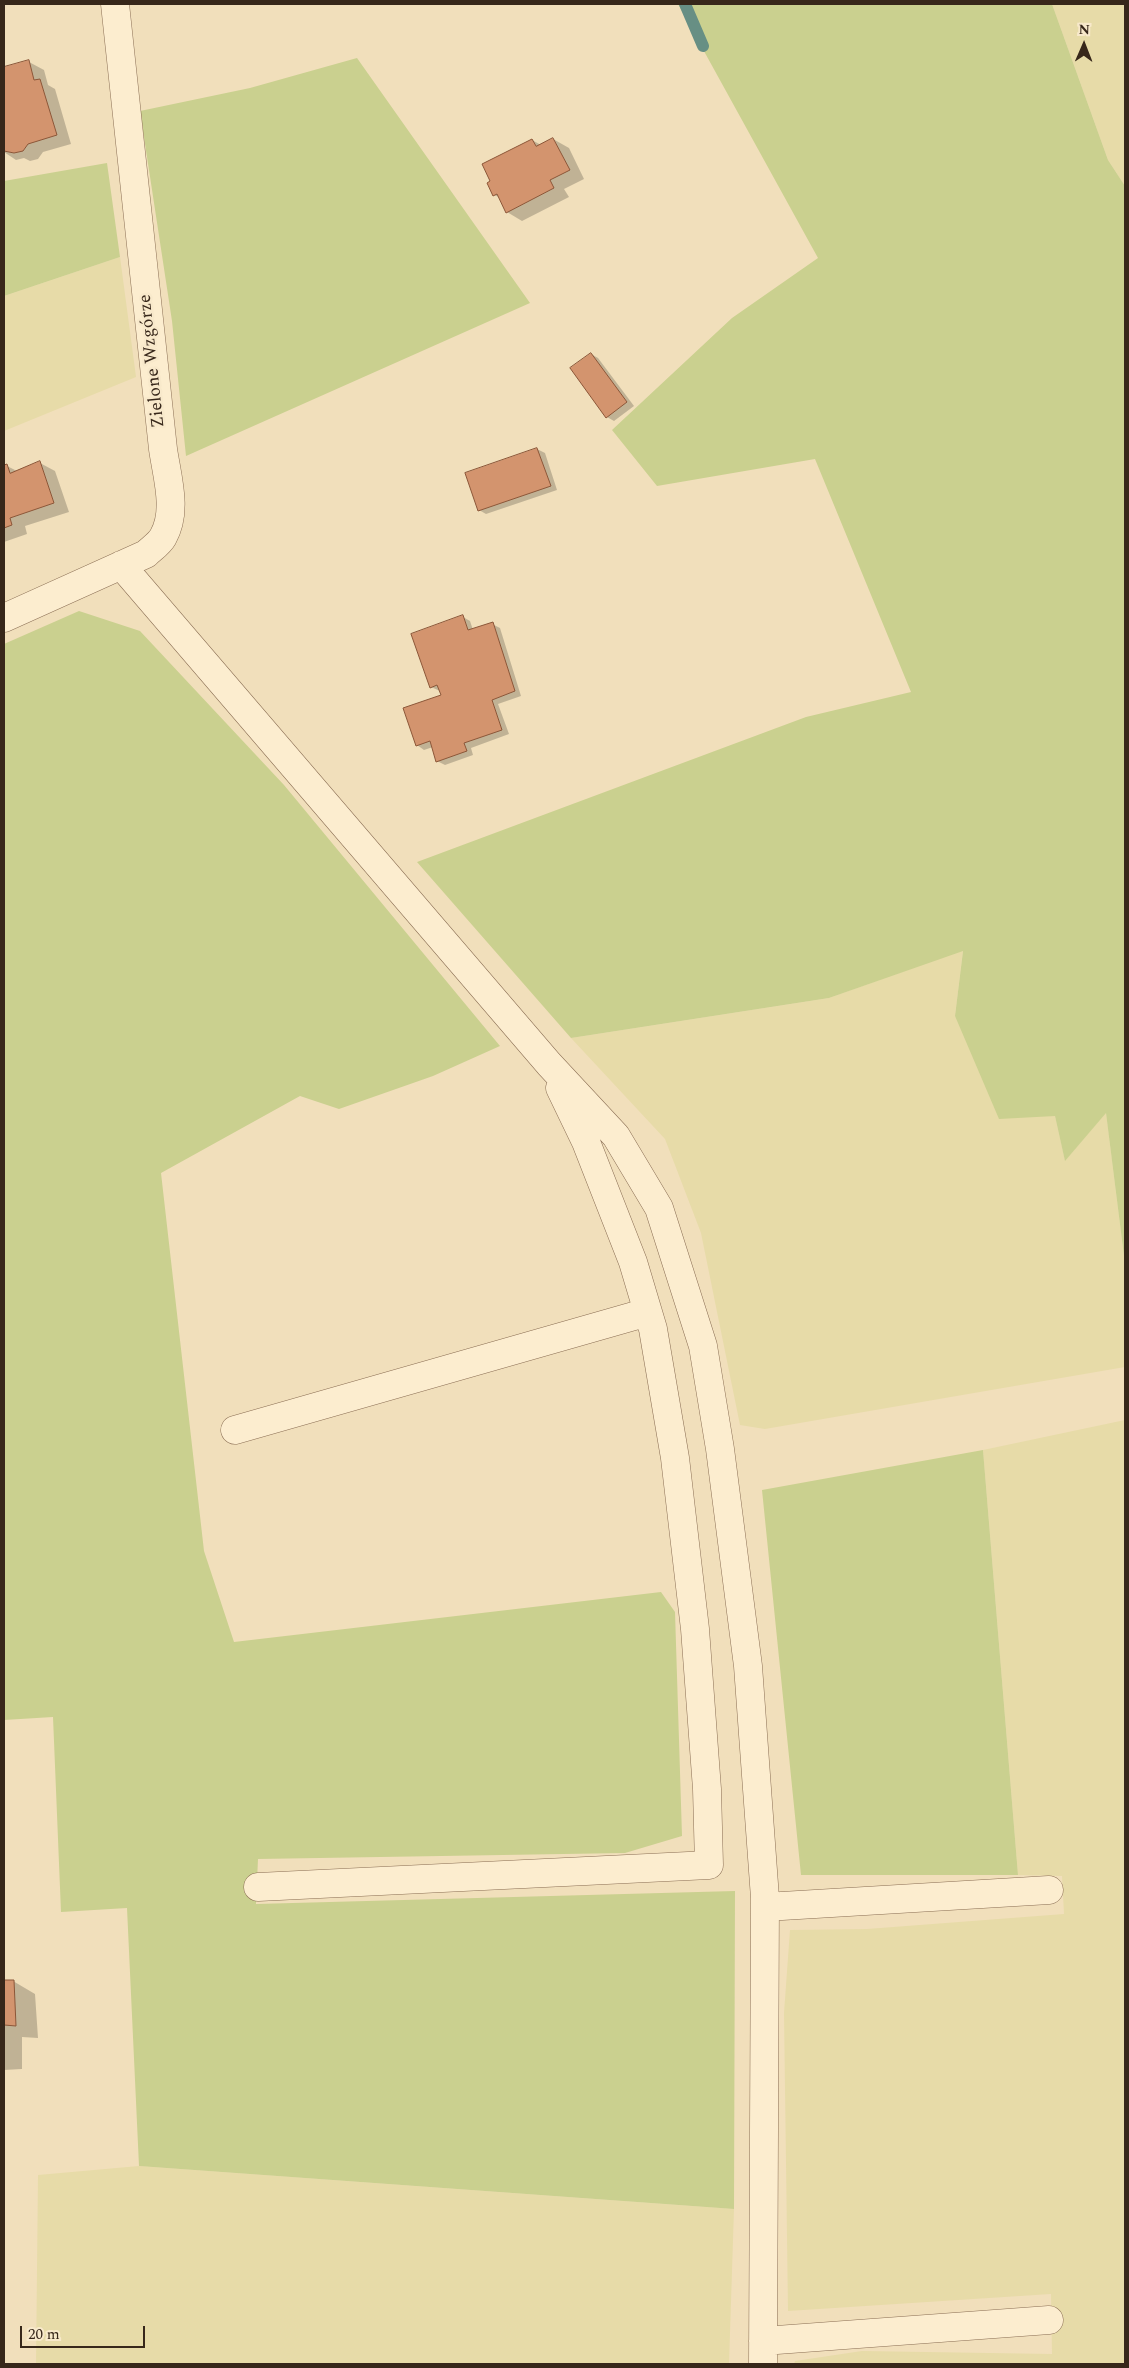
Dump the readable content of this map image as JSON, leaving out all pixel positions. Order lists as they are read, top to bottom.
{
  "streets": {
    "street": ["Zielone Wzgórze"]
  },
  "scale_bar": "20 m",
  "north": "top"
}
